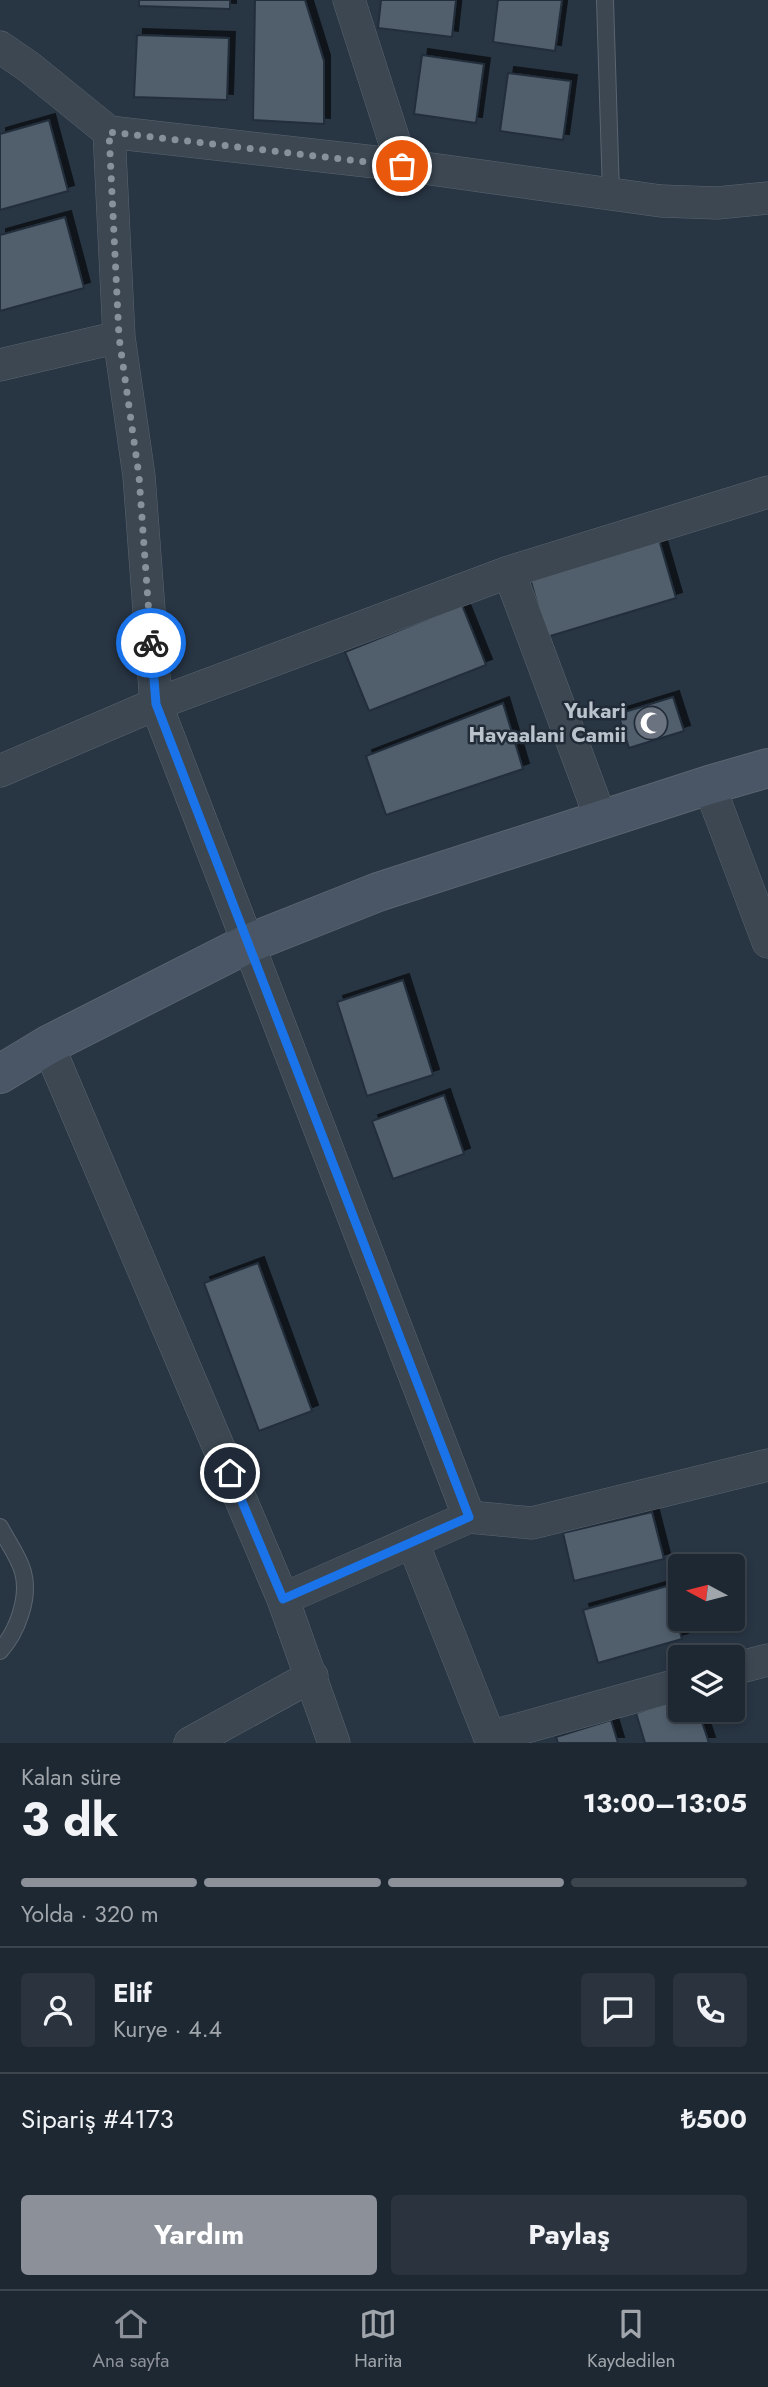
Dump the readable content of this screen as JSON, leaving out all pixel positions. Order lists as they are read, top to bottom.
{
  "places": {
    "mosque": ["Yukari Havaalani Camii"]
  },
  "north": "left",
  "page": {
    "heading": ["3 dk", "Kalan süre", "13:00–13:05"],
    "panel": [
      "Elif",
      "Kurye · 4.4",
      "Sipariş #4173",
      "₺500"
    ],
    "bar": "Yolda · 320 m",
    "buttons": ["Yardım", "Paylaş"],
    "tabs": ["Ana sayfa", "Harita", "Kaydedilen"]
  }
}
